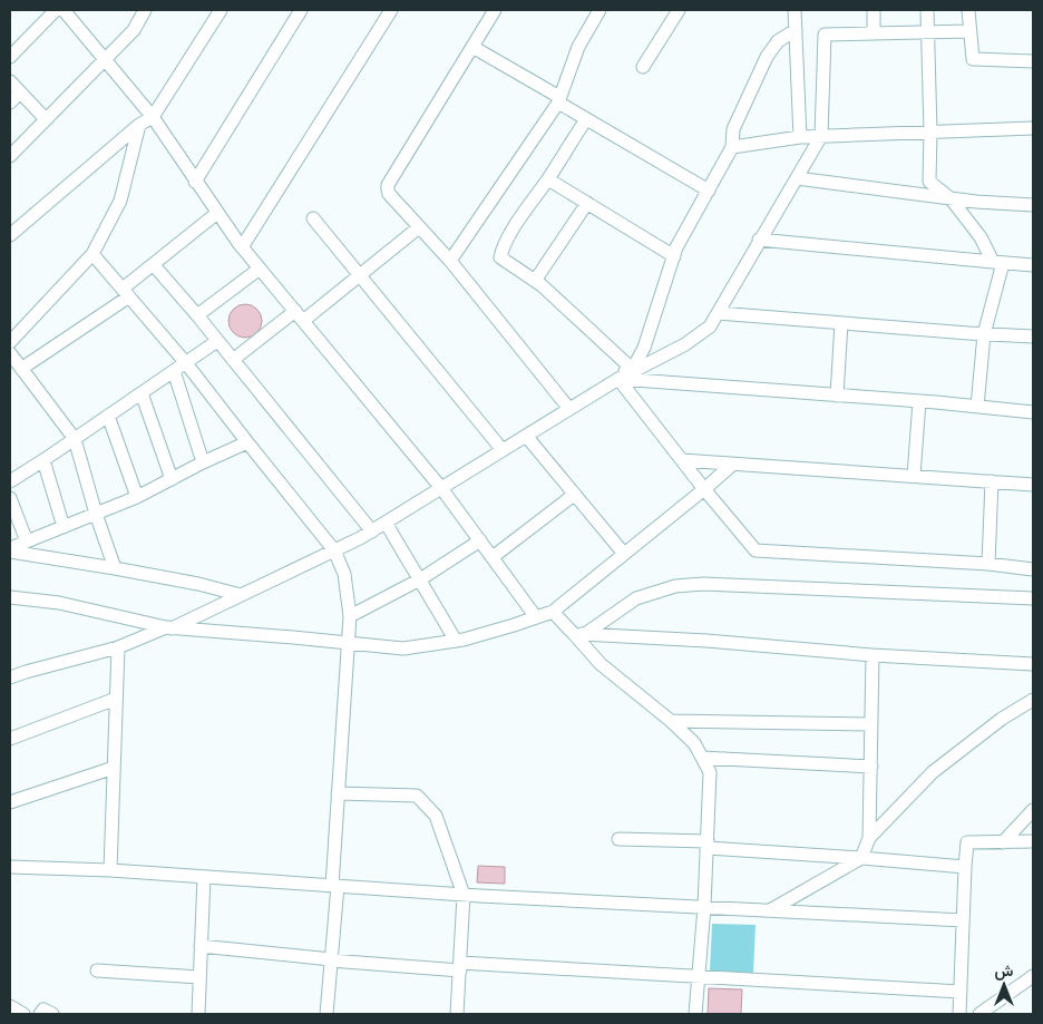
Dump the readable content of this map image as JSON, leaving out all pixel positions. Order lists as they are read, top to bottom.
{
  "north": "top"
}
